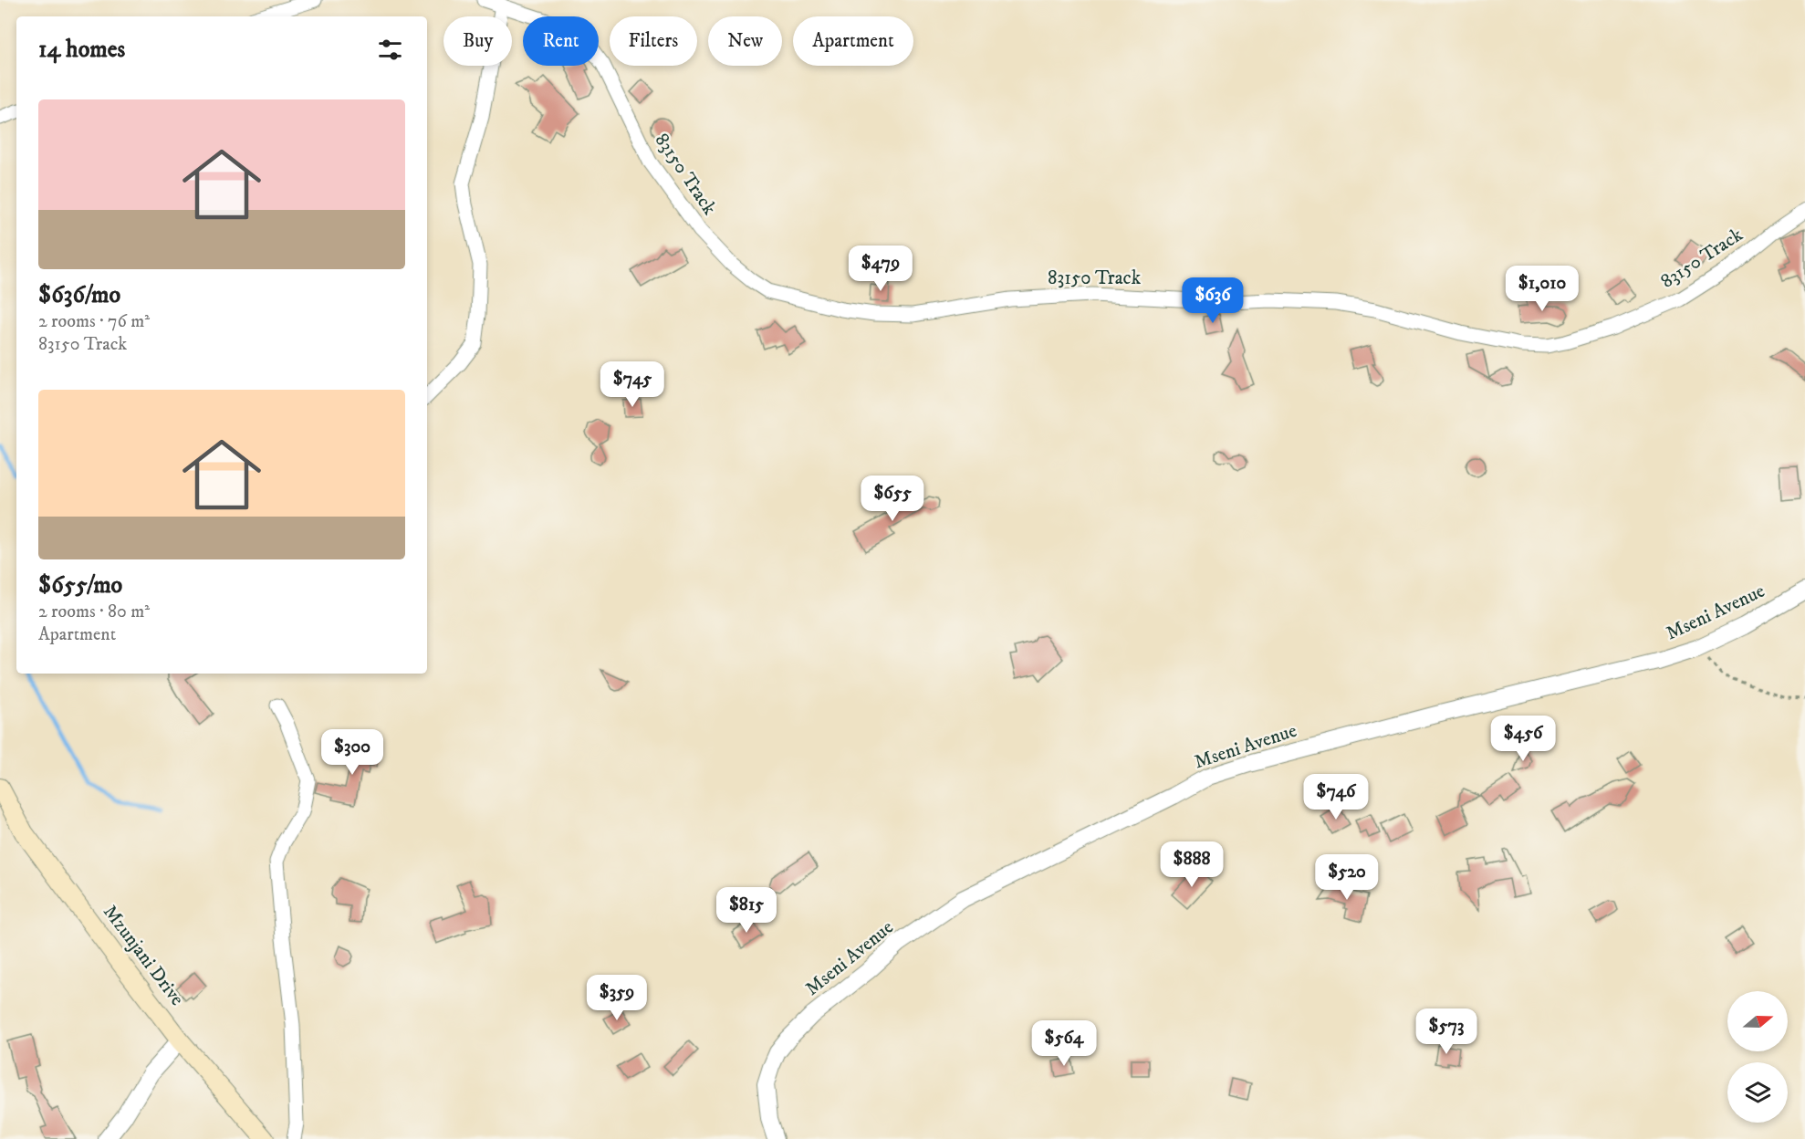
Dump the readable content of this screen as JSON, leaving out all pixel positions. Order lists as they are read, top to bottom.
{
  "streets": {
    "main road": ["Mzunjani Drive"],
    "street": ["83150 Track", "Mseni Avenue"]
  },
  "north": "right",
  "page": {
    "chip": [
      "Buy",
      "Rent",
      "Filters",
      "New",
      "Apartment"
    ],
    "heading": "14 homes",
    "list": [
      {
        "name": "$636/mo",
        "note": "2 rooms · 76 m² · 83150 Track"
      },
      {
        "name": "$655/mo",
        "note": "2 rooms · 80 m² · Apartment"
      }
    ],
    "price": [
      "$479",
      "$1,010",
      "$636",
      "$745",
      "$655",
      "$456",
      "$300",
      "$746",
      "$888",
      "$520",
      "$815",
      "$359",
      "$573",
      "$564"
    ]
  }
}
